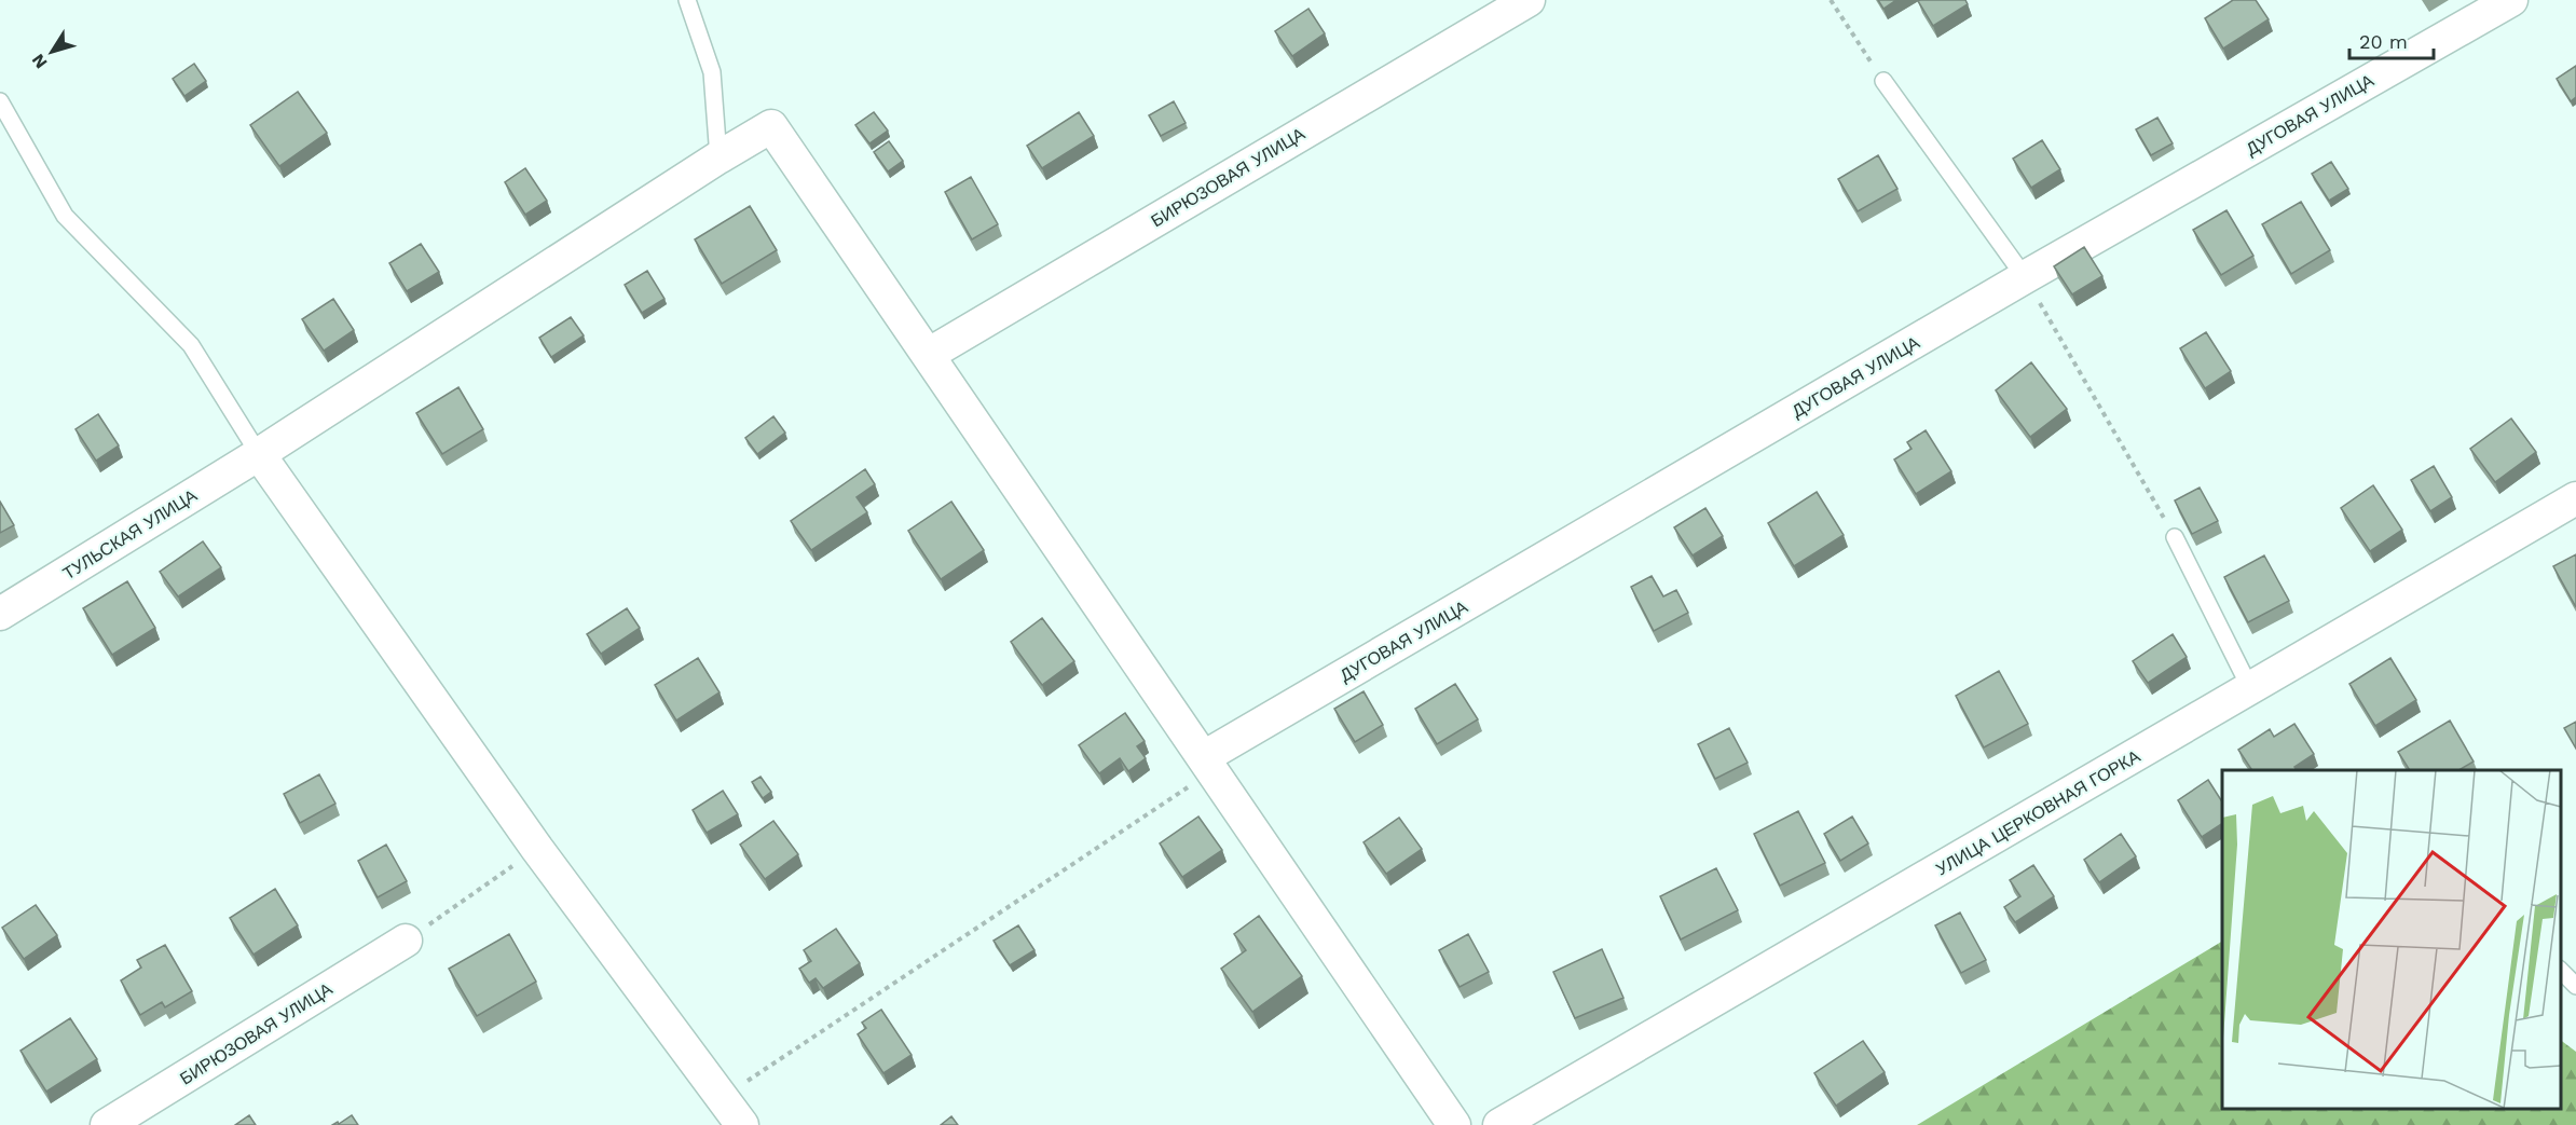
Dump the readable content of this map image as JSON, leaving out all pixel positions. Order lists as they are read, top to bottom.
{
  "streets": {
    "street": [
      "ДУГОВАЯ УЛИЦА",
      "БИРЮЗОВАЯ УЛИЦА",
      "ТУЛЬСКАЯ УЛИЦА",
      "УЛИЦА ЦЕРКОВНАЯ ГОРКА"
    ]
  },
  "crossings": [
    ["БИРЮЗОВАЯ УЛИЦА", "ТУЛЬСКАЯ УЛИЦА"]
  ],
  "scale_bar": "20 m",
  "north": "bottom left"
}
